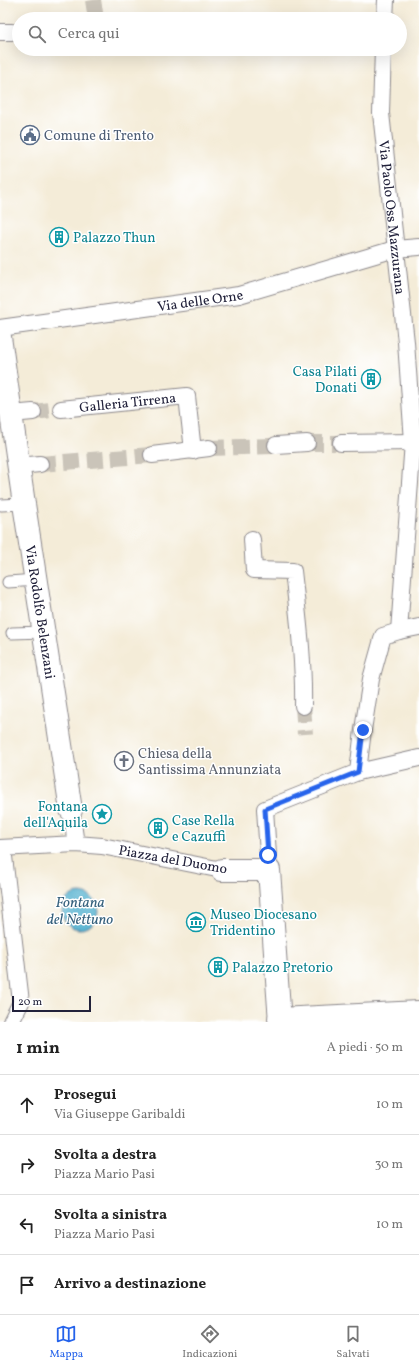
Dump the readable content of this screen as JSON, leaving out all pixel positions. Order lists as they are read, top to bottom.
{
  "streets": {
    "street": [
      "Via Paolo Oss Mazzurana",
      "Via delle Orne",
      "Galleria Tirrena",
      "Via Rodolfo Belenzani",
      "Piazza del Duomo"
    ]
  },
  "crossings": [
    ["Via Paolo Oss Mazzurana", "Via delle Orne"]
  ],
  "water": ["Fontana del Nettuno"],
  "places": {
    "public building": ["Comune di Trento"],
    "building": [
      "Palazzo Thun",
      "Casa Pilati Donati",
      "Case Rella e Cazuffi",
      "Palazzo Pretorio"
    ],
    "church": ["Chiesa della Santissima Annunziata"],
    "place": ["Fontana dell'Aquila"],
    "museum": ["Museo Diocesano Tridentino"]
  },
  "scale_bar": "20 m",
  "page": {
    "search": "Cerca qui",
    "scale": "20 m",
    "heading": ["1 min", "A piedi · 50 m"],
    "list": [
      ["Prosegui", "Via Giuseppe Garibaldi", "10 m"],
      ["Svolta a destra", "Piazza Mario Pasi", "30 m"],
      ["Svolta a sinistra", "Piazza Mario Pasi", "10 m"],
      "Arrivo a destinazione"
    ],
    "nav": ["Mappa", "Indicazioni", "Salvati"]
  }
}
